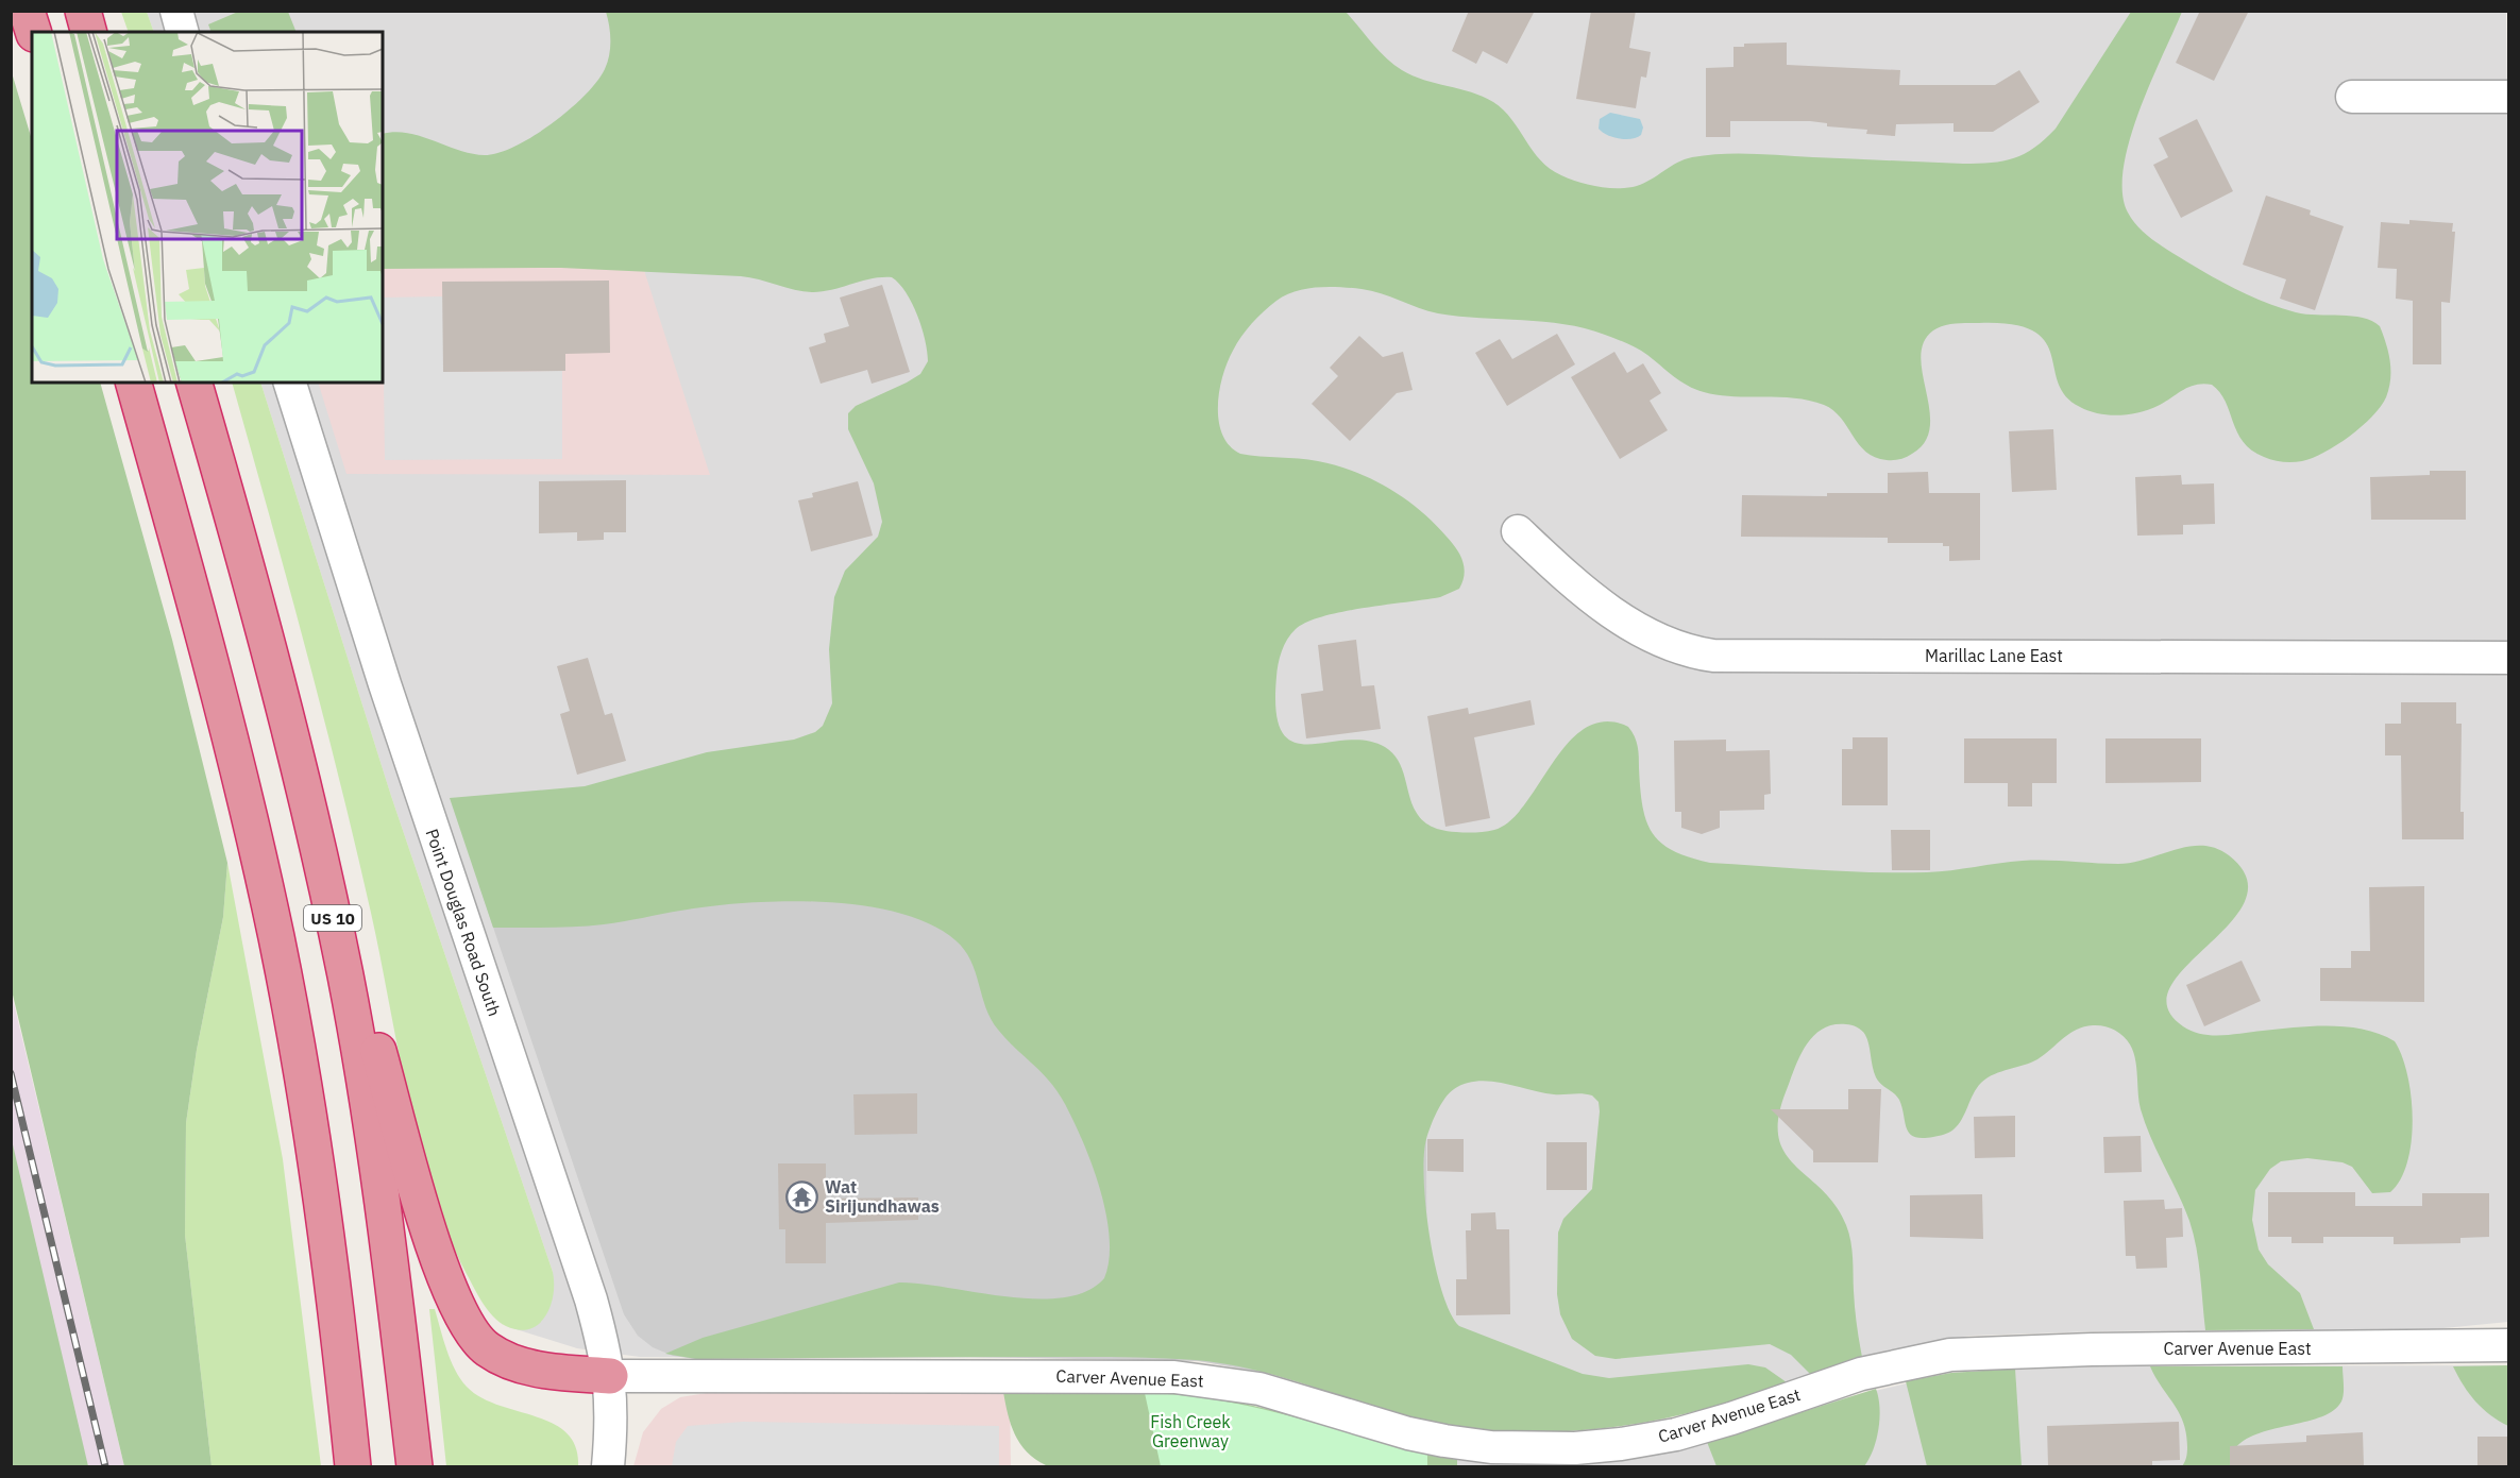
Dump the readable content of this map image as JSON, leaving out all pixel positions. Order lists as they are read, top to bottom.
{
  "streets": {
    "highway": ["US 10"],
    "street": ["Marillac Lane East", "Point Douglas Road South", "Carver Avenue East"]
  },
  "crossings": [
    ["Point Douglas Road South", "Carver Avenue East"]
  ],
  "parks": ["Fish Creek Greenway"],
  "places": {
    "temple": ["Wat Sirijundhawas"]
  }
}
